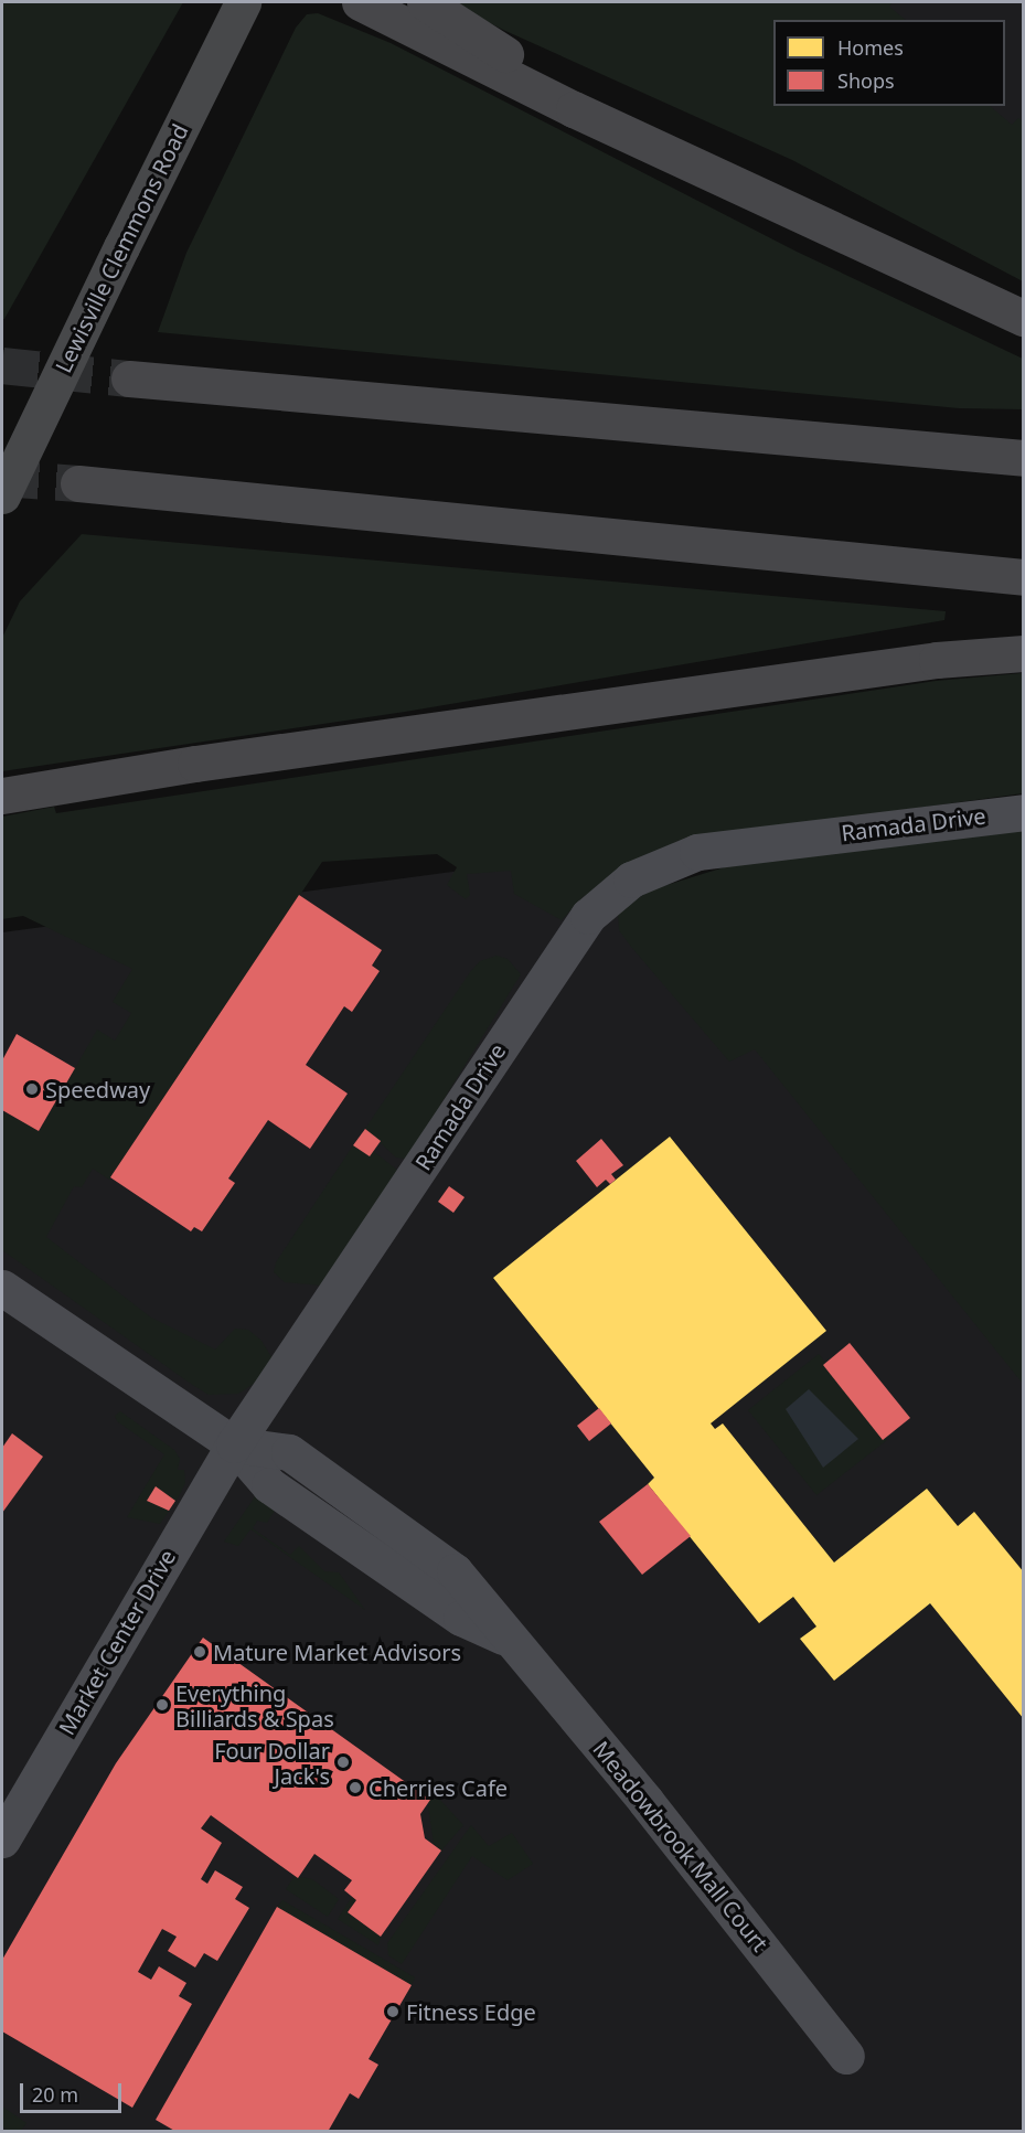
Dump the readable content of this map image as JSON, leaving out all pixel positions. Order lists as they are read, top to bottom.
{
  "streets": {
    "main road": ["Lewisville Clemmons Road"],
    "street": ["Ramada Drive", "Market Center Drive", "Meadowbrook Mall Court"]
  },
  "crossings": [
    ["Ramada Drive", "Market Center Drive"],
    ["Ramada Drive", "Meadowbrook Mall Court"],
    ["Market Center Drive", "Meadowbrook Mall Court"]
  ],
  "places": [
    "Speedway",
    "Mature Market Advisors",
    "Everything Billiards & Spas",
    "Four Dollar Jack's",
    "Cherries Cafe",
    "Fitness Edge"
  ],
  "legend": ["Homes", "Shops"],
  "scale_bar": "20 m"
}
